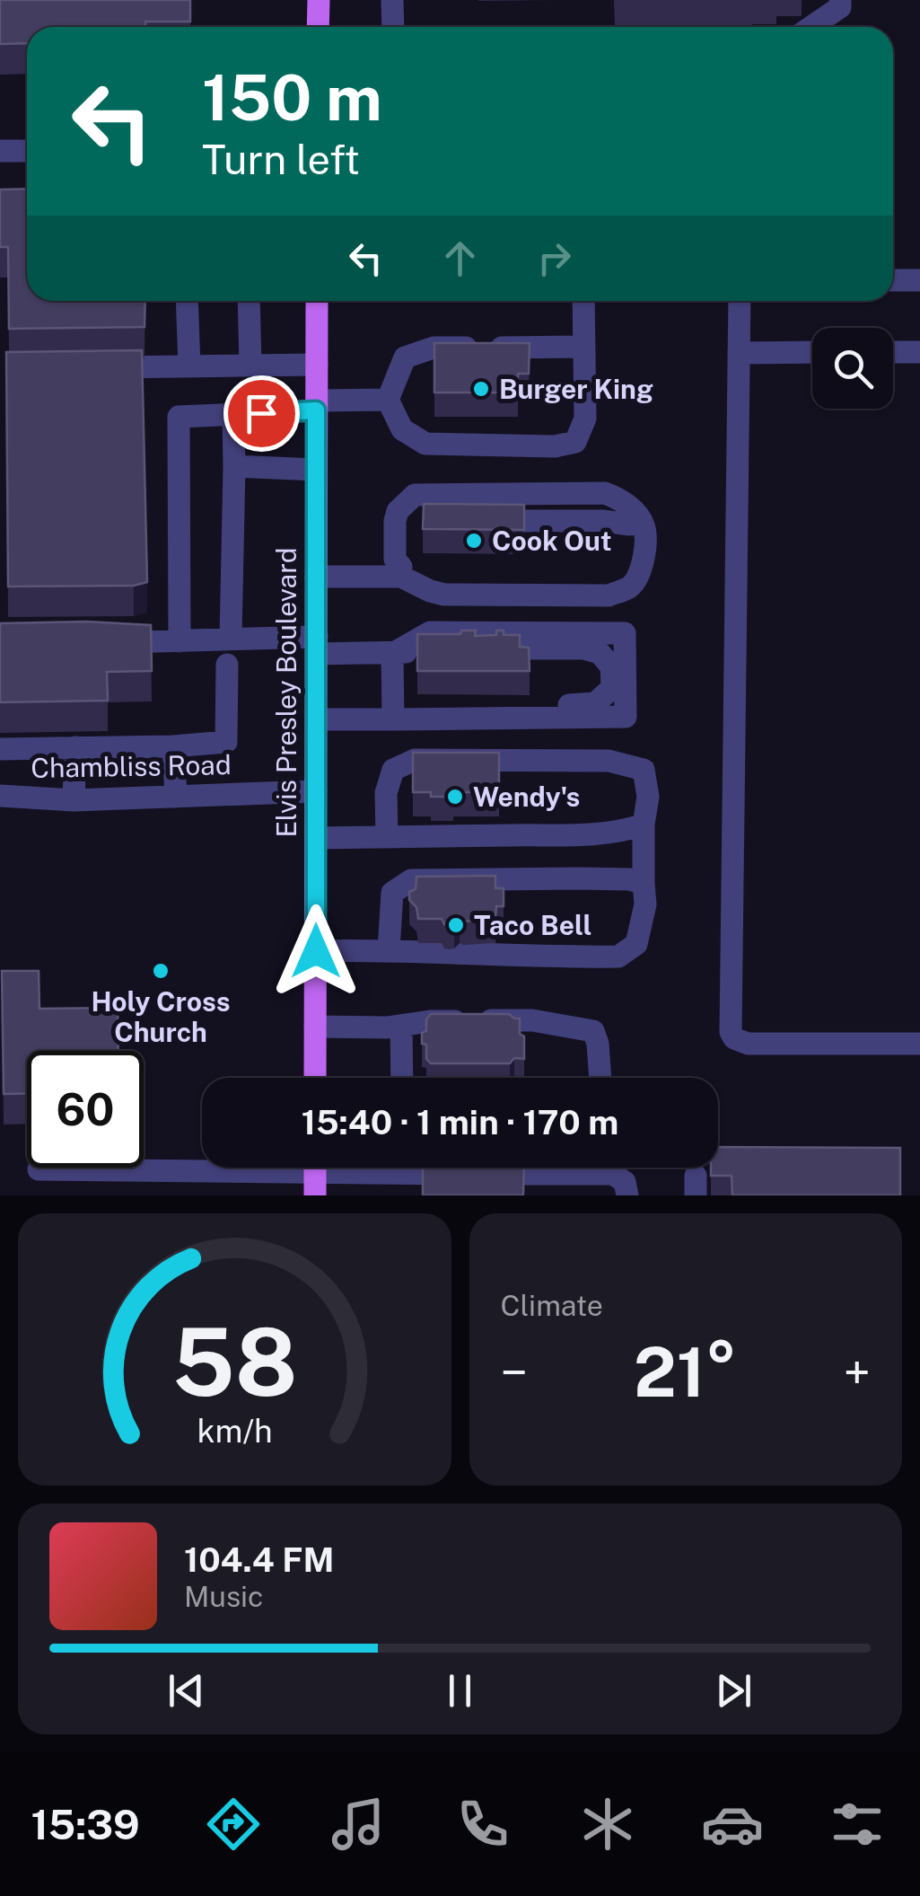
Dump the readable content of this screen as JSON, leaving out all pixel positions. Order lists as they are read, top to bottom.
{
  "streets": {
    "main road": ["Elvis Presley Boulevard"],
    "street": ["Chambliss Road"]
  },
  "crossings": [
    ["Elvis Presley Boulevard", "Chambliss Road"]
  ],
  "places": [
    "Burger King",
    "Cook Out",
    "Wendy's",
    "Taco Bell",
    "Holy Cross Church"
  ],
  "page": {
    "turn": ["150 m", "Turn left"],
    "limit": "60",
    "trip": "15:40 · 1 min · 170 m",
    "tile": "Climate",
    "heat": ["−", "21°", "+"],
    "song": ["104.4 FM", "Music"],
    "tabs": "15:39",
    "gauge": ["58", "km/h"]
  }
}
